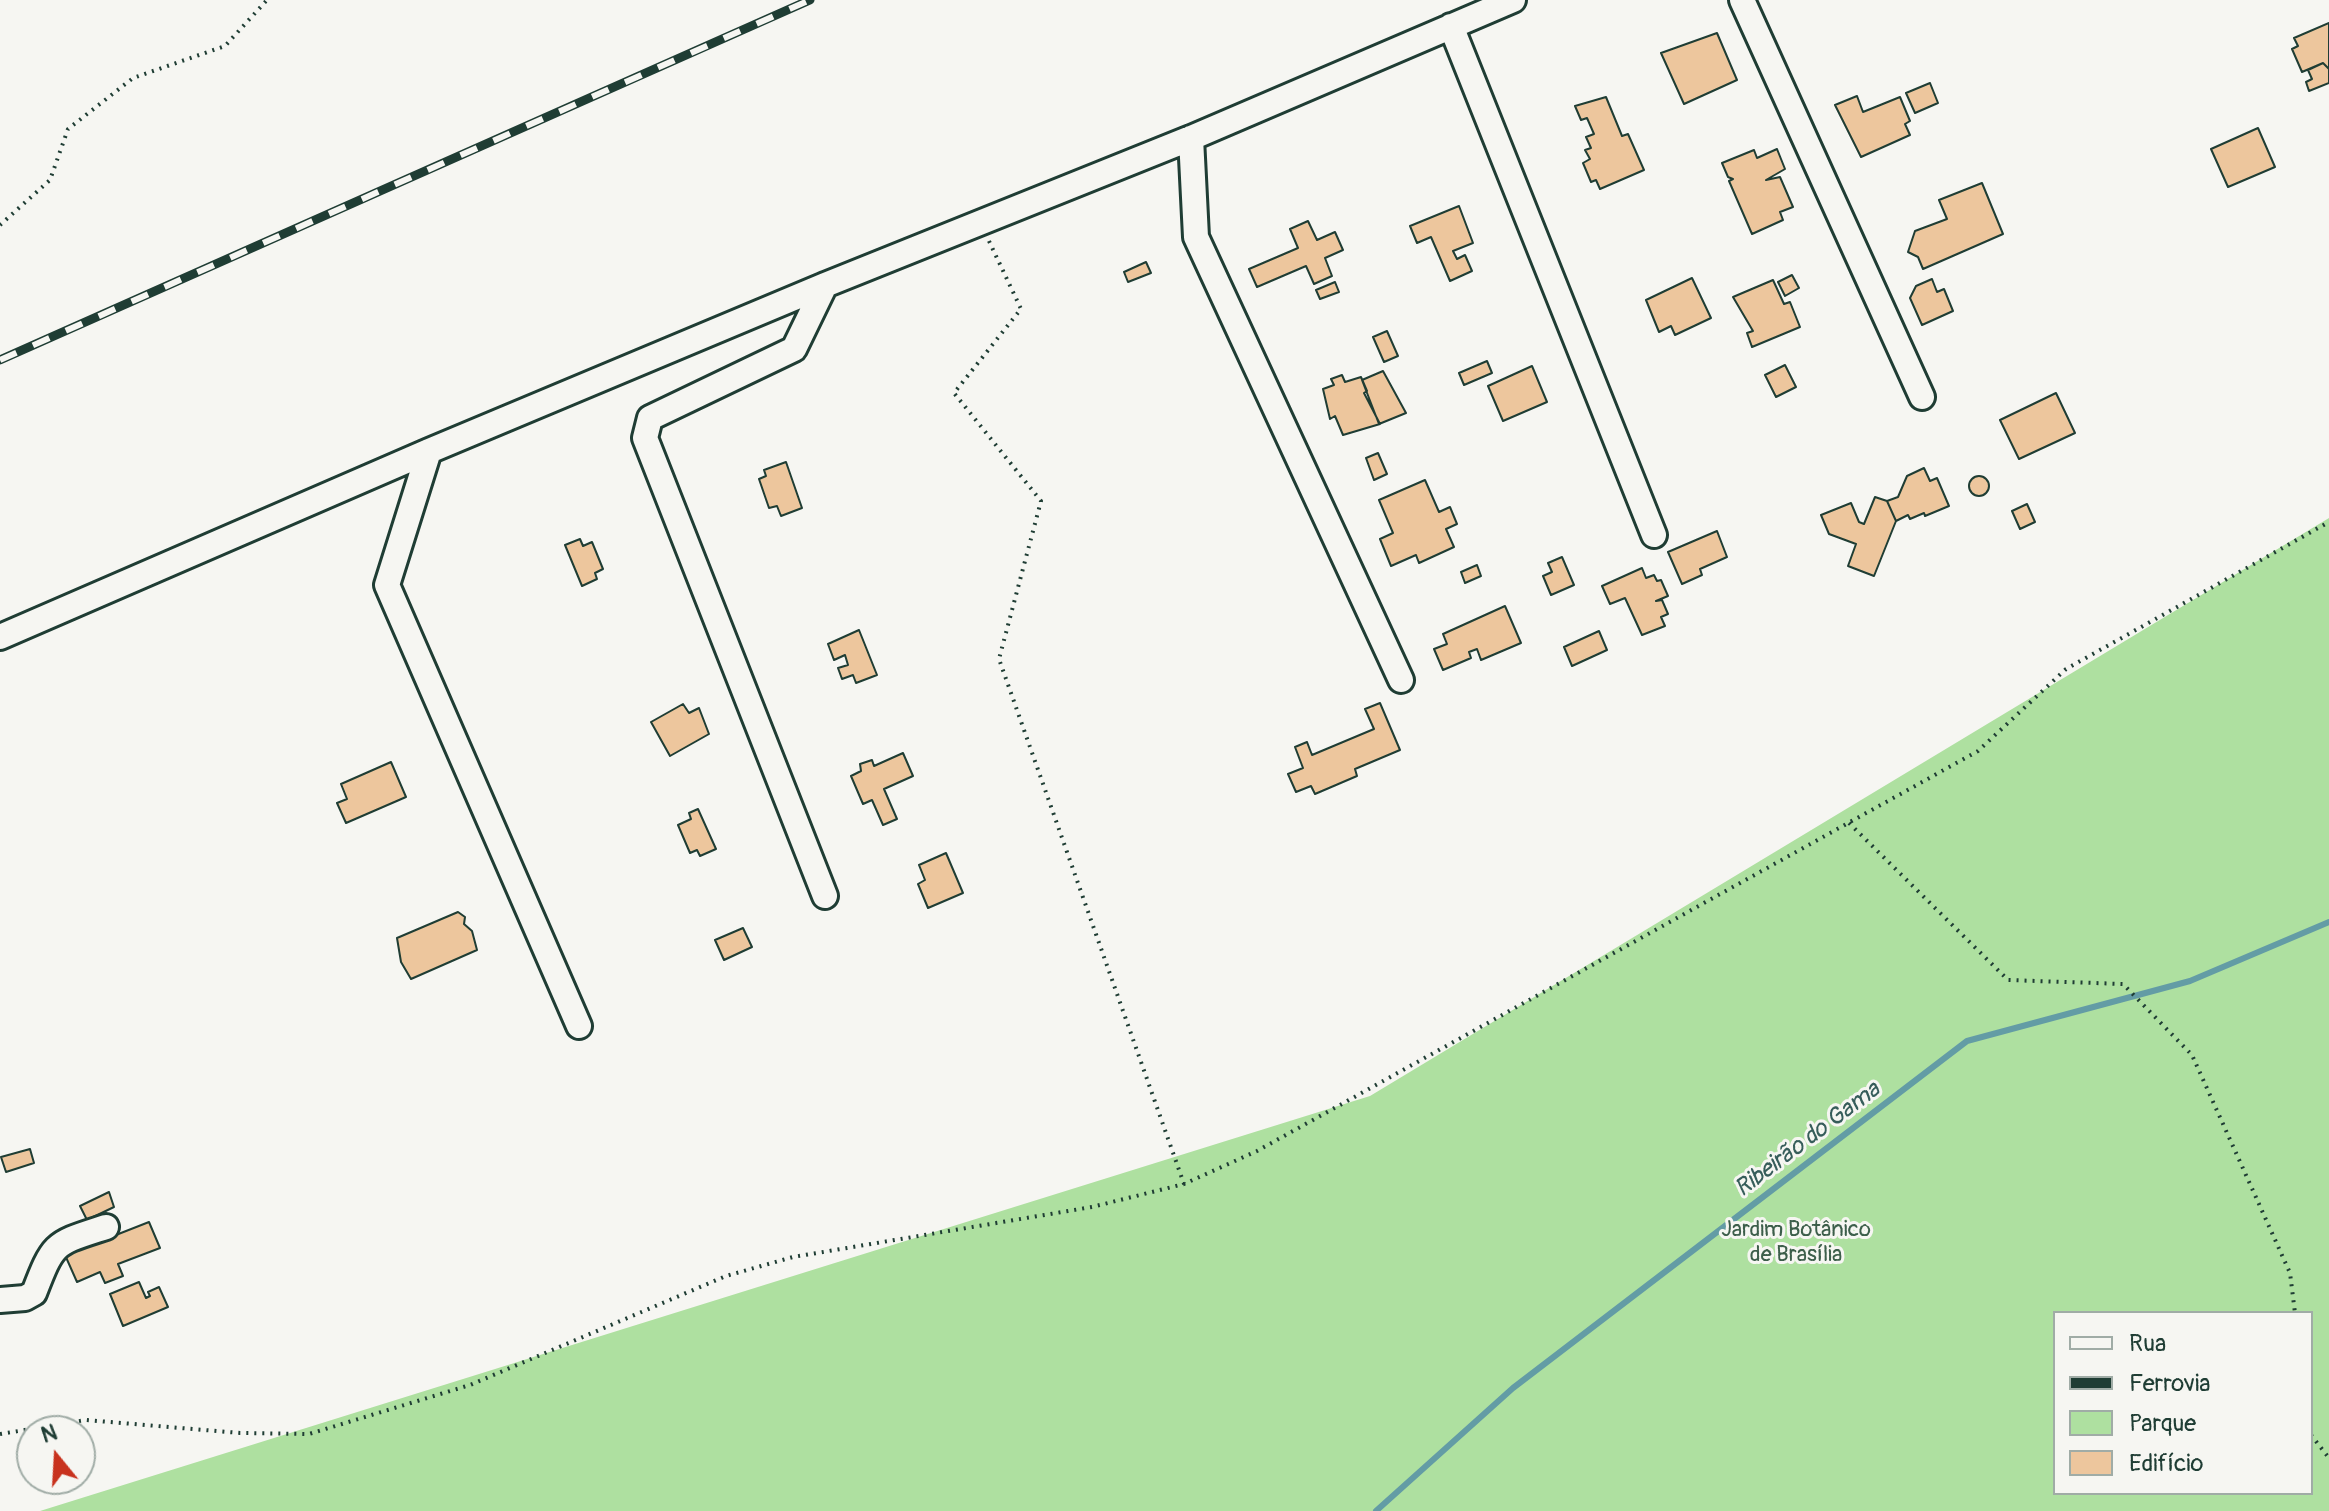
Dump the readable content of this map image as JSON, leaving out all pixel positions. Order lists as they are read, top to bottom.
{
  "water": ["Ribeirão do Gama"],
  "parks": ["Jardim Botânico de Brasília"],
  "legend": [
    "Rua",
    "Ferrovia",
    "Parque",
    "Edifício"
  ],
  "north": "top"
}
